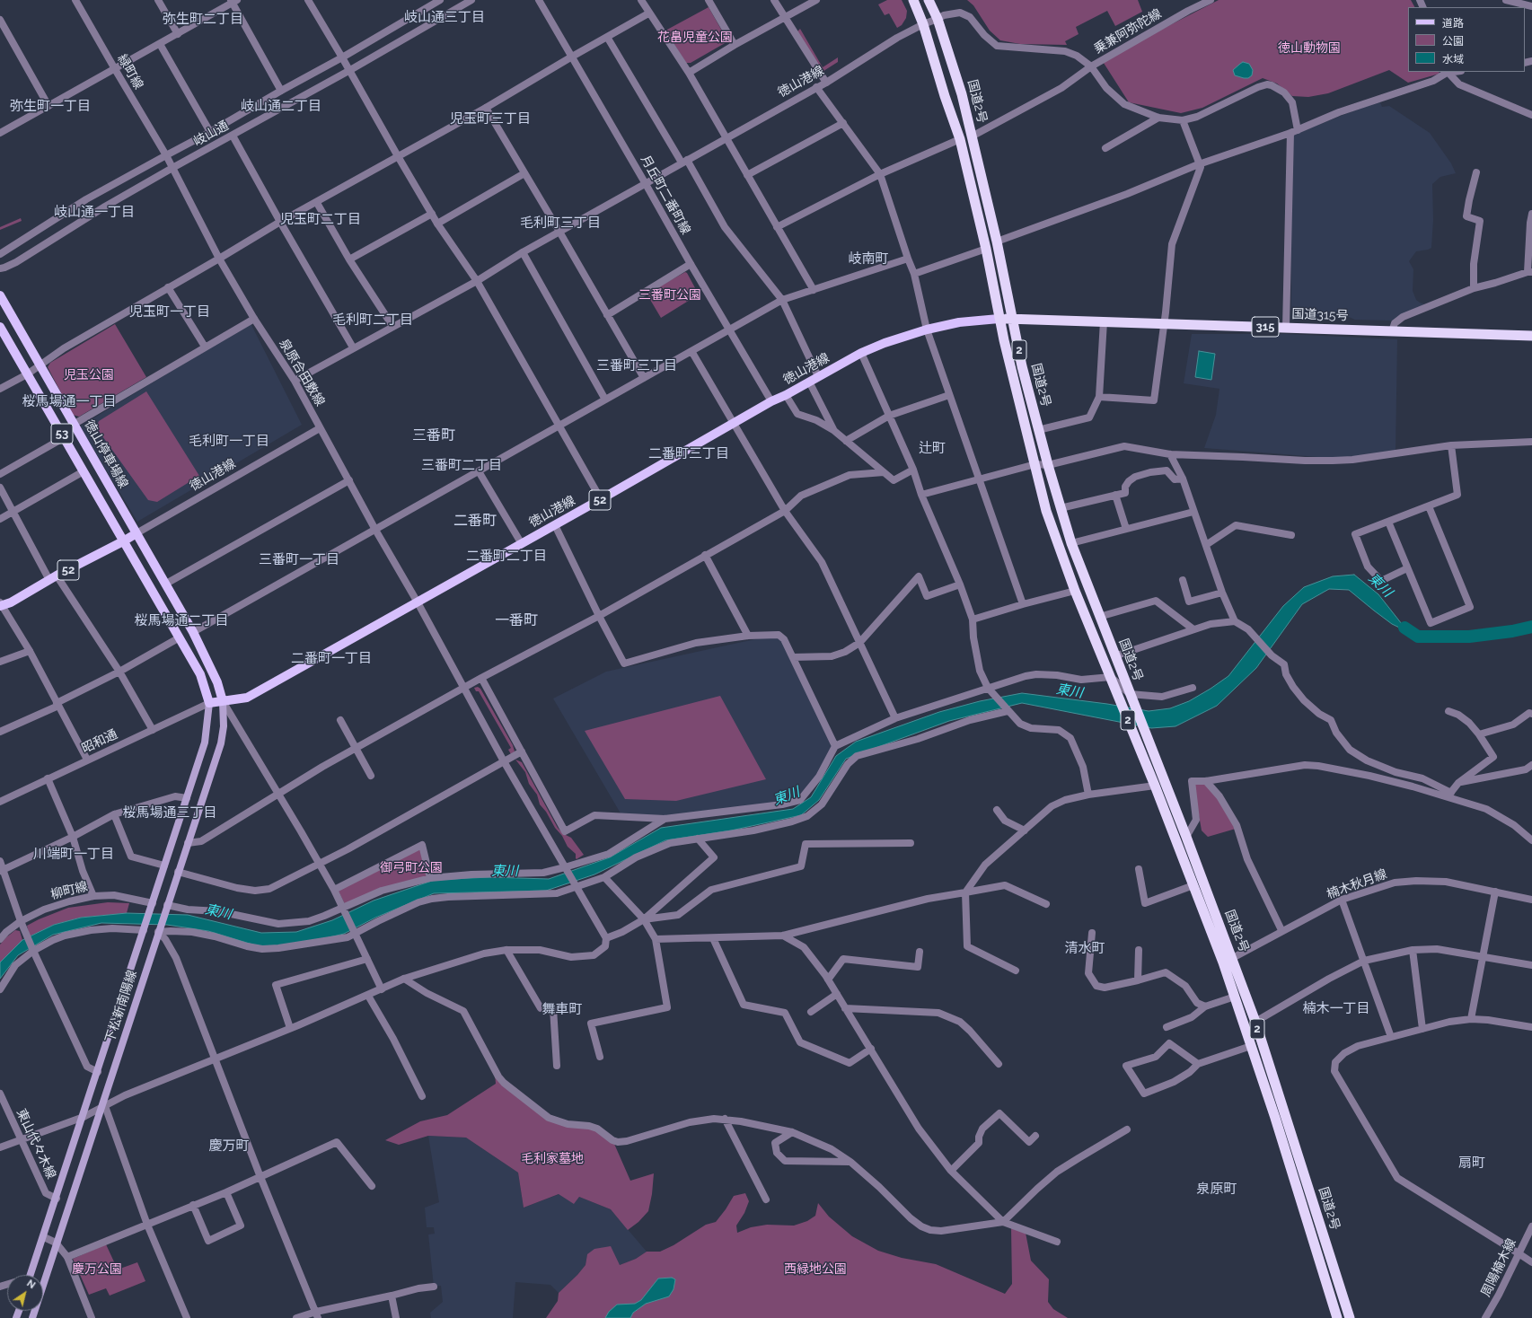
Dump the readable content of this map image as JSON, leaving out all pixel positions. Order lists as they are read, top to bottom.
{
  "streets": {
    "highway": [
      "国道2号",
      "国道315号",
      "315",
      "2"
    ],
    "main road": [
      "徳山港線",
      "53",
      "徳山停車場線",
      "52",
      "下松新南陽線"
    ],
    "street": [
      "乗兼阿弥陀線",
      "緑町線",
      "岐山通",
      "月丘町二番町線",
      "泉原合田敷線",
      "昭和通",
      "楠木秋月線",
      "柳町線",
      "東山代々木線",
      "周陽楠木線"
    ]
  },
  "crossings": [
    ["乗兼阿弥陀線", "徳山港線"],
    ["乗兼阿弥陀線", "国道2号"],
    ["緑町線", "岐山通"],
    ["緑町線", "泉原合田敷線"],
    ["徳山港線", "国道2号"],
    ["徳山港線", "月丘町二番町線"],
    ["徳山港線", "国道315号"],
    ["徳山港線", "泉原合田敷線"],
    ["徳山港線", "53"],
    ["徳山港線", "徳山停車場線"],
    ["徳山港線", "昭和通"],
    ["徳山港線", "下松新南陽線"],
    ["国道2号", "国道315号"],
    ["国道2号", "楠木秋月線"],
    ["岐山通", "泉原合田敷線"],
    ["昭和通", "下松新南陽線"],
    ["柳町線", "下松新南陽線"],
    ["下松新南陽線", "東山代々木線"]
  ],
  "districts": [
    "岐山通三丁目",
    "弥生町二丁目",
    "弥生町一丁目",
    "岐山通二丁目",
    "児玉町三丁目",
    "岐山通一丁目",
    "児玉町二丁目",
    "毛利町三丁目",
    "岐南町",
    "児玉町一丁目",
    "毛利町二丁目",
    "三番町三丁目",
    "桜馬場通一丁目",
    "三番町",
    "毛利町一丁目",
    "辻町",
    "二番町三丁目",
    "三番町二丁目",
    "二番町",
    "二番町二丁目",
    "三番町一丁目",
    "桜馬場通二丁目",
    "一番町",
    "二番町一丁目",
    "桜馬場通三丁目",
    "川端町一丁目",
    "清水町",
    "楠木一丁目",
    "舞車町",
    "慶万町",
    "扇町",
    "泉原町"
  ],
  "water": ["東川"],
  "parks": [
    "花畠児童公園",
    "徳山動物園",
    "三番町公園",
    "児玉公園",
    "御弓町公園",
    "毛利家墓地",
    "慶万公園",
    "西緑地公園"
  ],
  "legend": ["道路", "公園", "水域"],
  "north": "top right"
}
